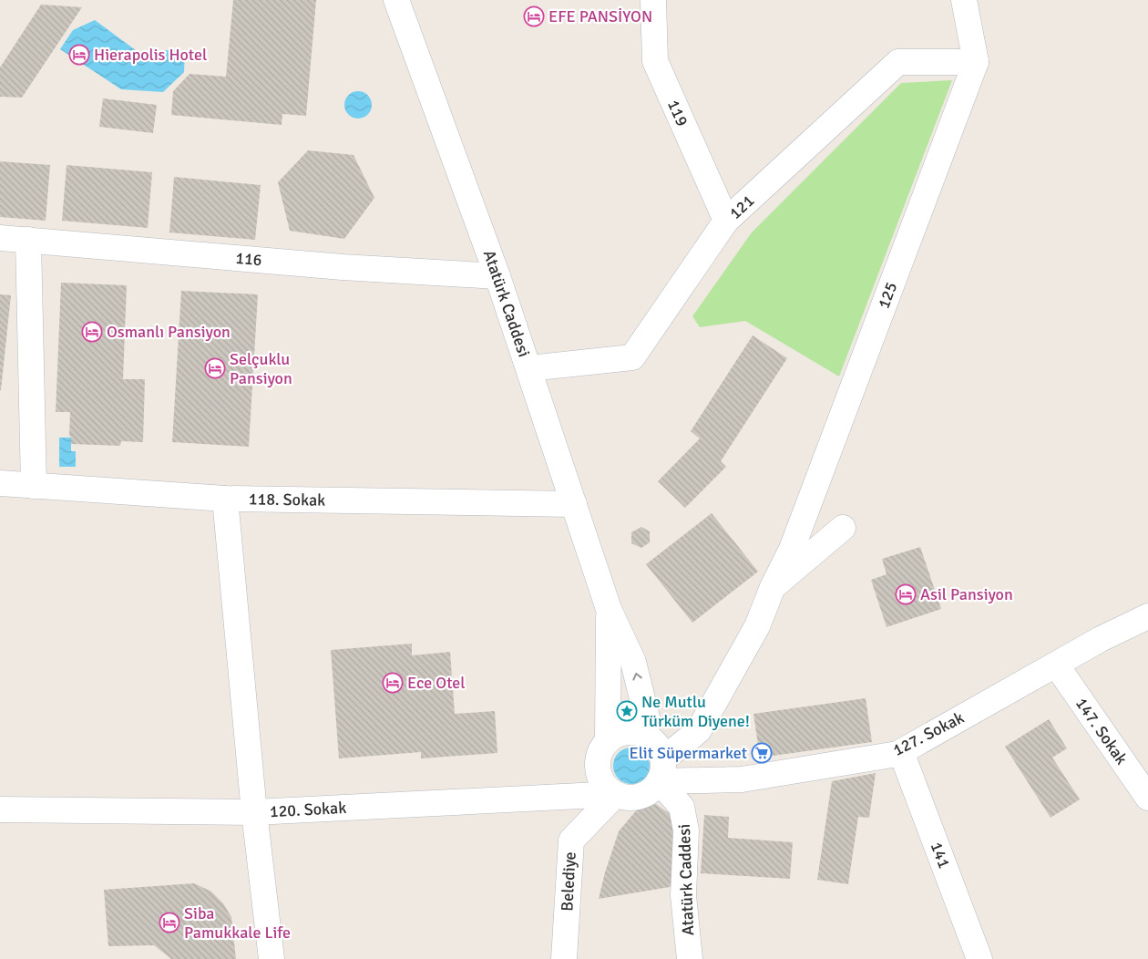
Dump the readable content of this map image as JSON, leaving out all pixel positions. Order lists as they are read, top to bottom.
{
  "streets": {
    "street": [
      "119",
      "121",
      "116",
      "125",
      "Atatürk Caddesi",
      "118. Sokak",
      "147. Sokak",
      "127. Sokak",
      "120. Sokak",
      "141",
      "Belediye"
    ]
  },
  "crossings": [
    ["119", "121"],
    ["121", "125"],
    ["121", "Atatürk Caddesi"],
    ["116", "Atatürk Caddesi"],
    ["125", "Atatürk Caddesi"],
    ["125", "127. Sokak"],
    ["125", "120. Sokak"],
    ["125", "Belediye"],
    ["Atatürk Caddesi", "118. Sokak"],
    ["Atatürk Caddesi", "127. Sokak"],
    ["Atatürk Caddesi", "120. Sokak"],
    ["Atatürk Caddesi", "Belediye"],
    ["147. Sokak", "127. Sokak"],
    ["127. Sokak", "120. Sokak"],
    ["127. Sokak", "141"],
    ["127. Sokak", "Belediye"],
    ["120. Sokak", "Belediye"]
  ],
  "places": {
    "hotel": [
      "EFE PANSİYON",
      "Hierapolis Hotel",
      "Osmanlı Pansiyon",
      "Selçuklu Pansiyon",
      "Asil Pansiyon",
      "Ece Otel",
      "Siba Pamukkale Life"
    ],
    "place": ["Ne Mutlu Türküm Diyene!"],
    "supermarket": ["Elit Süpermarket"]
  }
}
